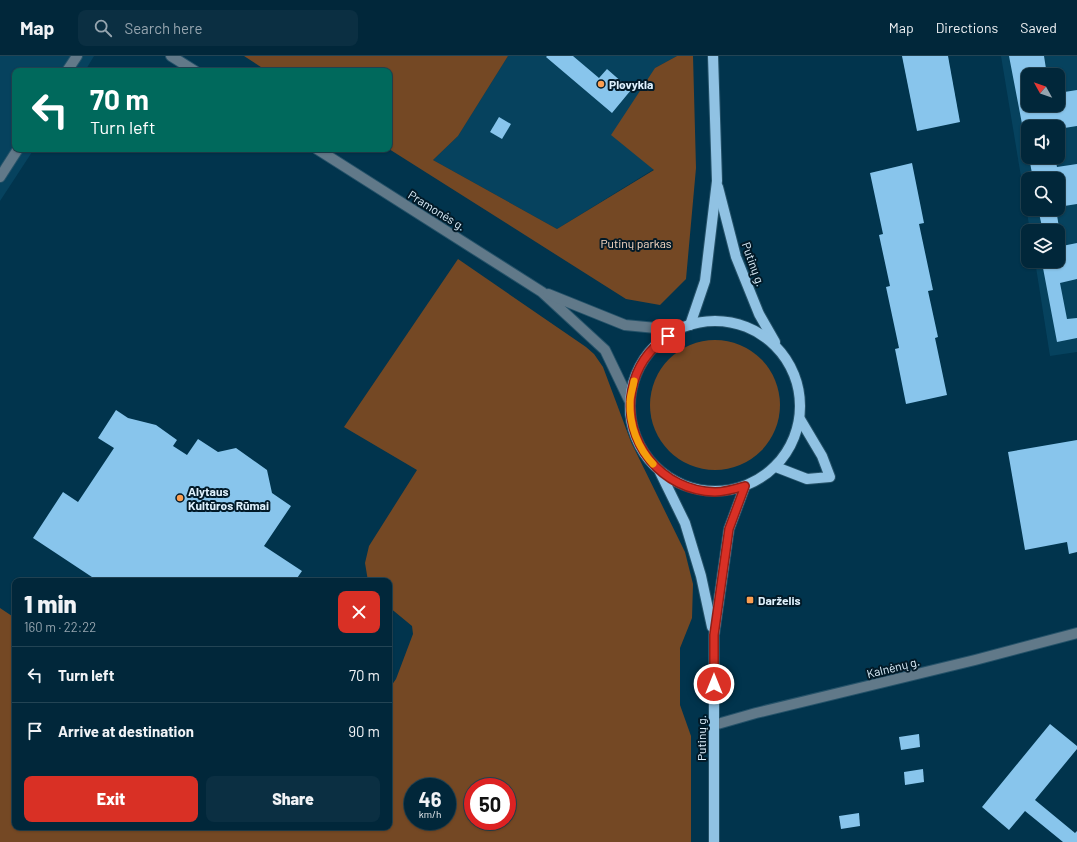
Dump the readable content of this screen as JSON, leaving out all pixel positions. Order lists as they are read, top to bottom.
{
  "streets": {
    "main road": ["Putinų g."],
    "street": ["Pramonės g.", "Kalnėnų g."]
  },
  "crossings": [
    ["Putinų g.", "Kalnėnų g."]
  ],
  "parks": ["Putinų parkas"],
  "places": {
    "other": ["Plovykla", "Alytaus Kultūros Rūmai"],
    "transit": ["Darželis"]
  },
  "north": "top left",
  "page": {
    "header": "Map",
    "search": "Search here",
    "nav": ["Map", "Directions", "Saved"],
    "turn": ["70 m", "Turn left"],
    "heading": ["1 min", "160 m · 22:22"],
    "list": [
      {
        "name": "Turn left",
        "value": "70 m"
      },
      {
        "name": "Arrive at destination",
        "value": "90 m"
      }
    ],
    "buttons": ["Exit", "Share"],
    "speed": "46 km/h",
    "limit": "50"
  }
}
